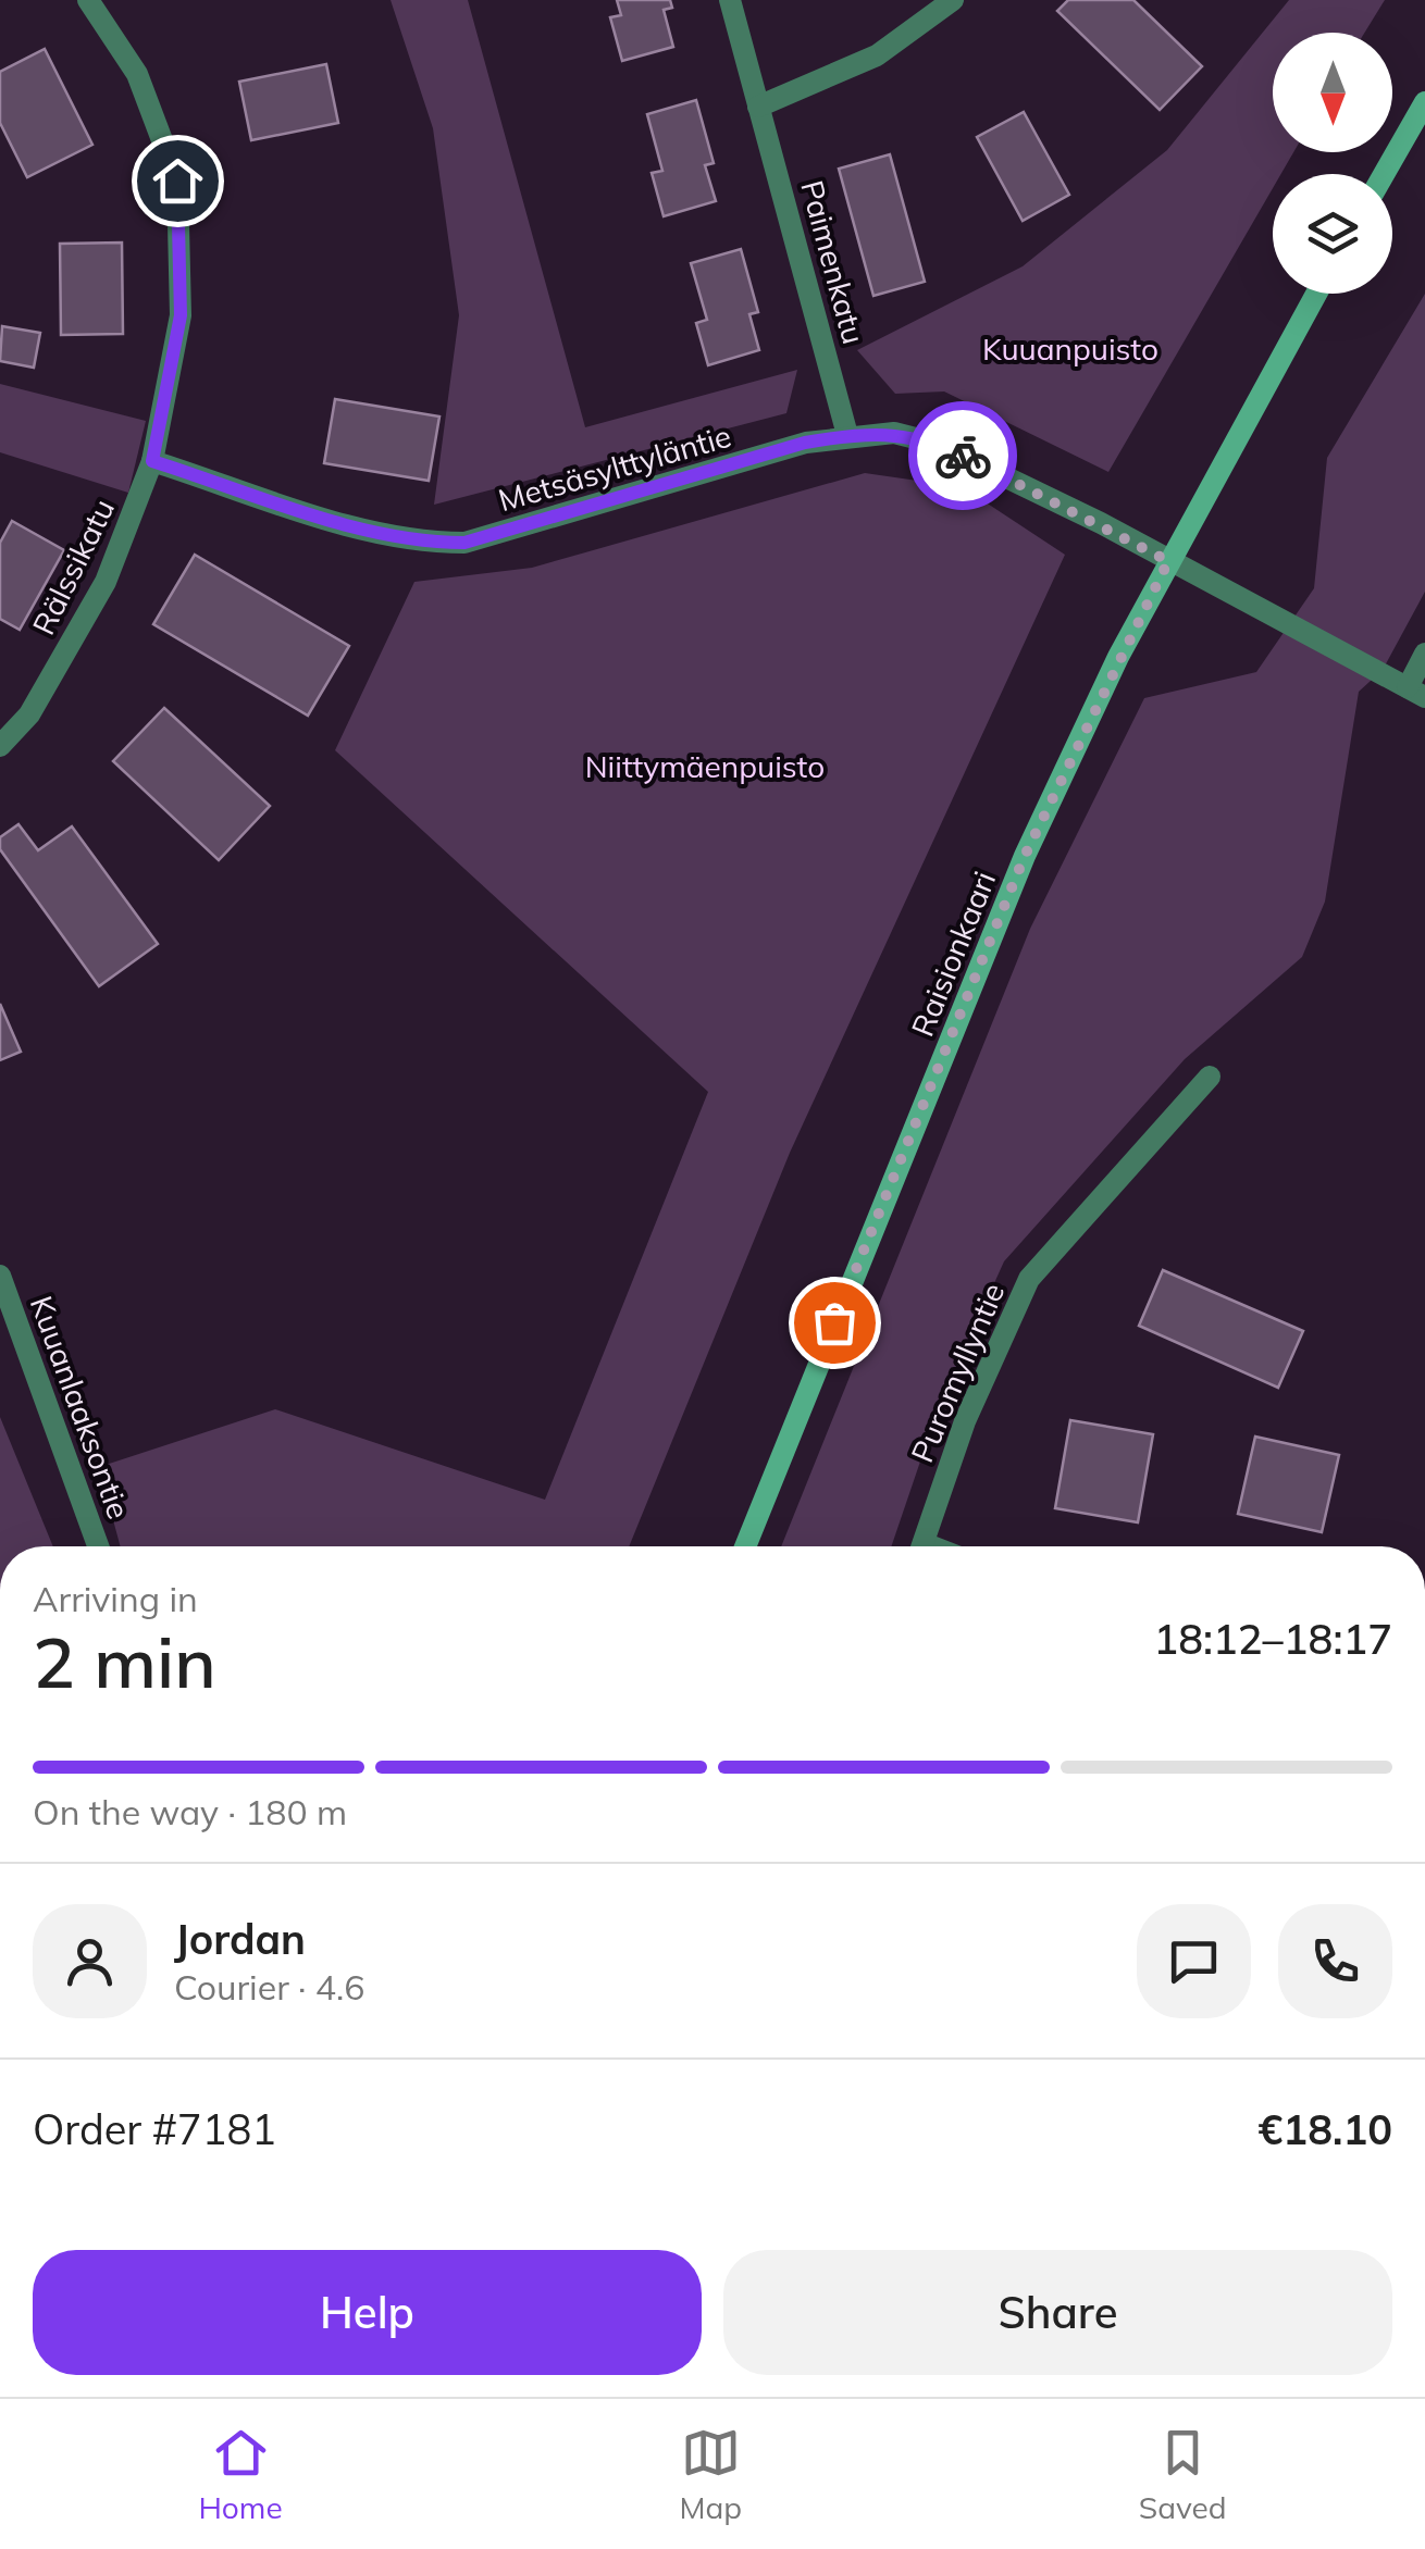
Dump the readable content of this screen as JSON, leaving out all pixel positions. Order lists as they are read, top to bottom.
{
  "streets": {
    "main road": ["Raisionkaari"],
    "street": [
      "Paimenkatu",
      "Metsäsylttyläntie",
      "Rälssikatu",
      "Puromyllyntie",
      "Kuuanlaaksontie"
    ]
  },
  "crossings": [
    ["Paimenkatu", "Metsäsylttyläntie"],
    ["Metsäsylttyläntie", "Rälssikatu"],
    ["Metsäsylttyläntie", "Raisionkaari"]
  ],
  "parks": ["Kuuanpuisto", "Niittymäenpuisto"],
  "north": "bottom",
  "page": {
    "heading": ["2 min", "Arriving in", "18:12–18:17"],
    "panel": [
      "Jordan",
      "Courier · 4.6",
      "Order #7181",
      "€18.10"
    ],
    "bar": "On the way · 180 m",
    "buttons": ["Help", "Share"],
    "tabs": ["Home", "Map", "Saved"]
  }
}
